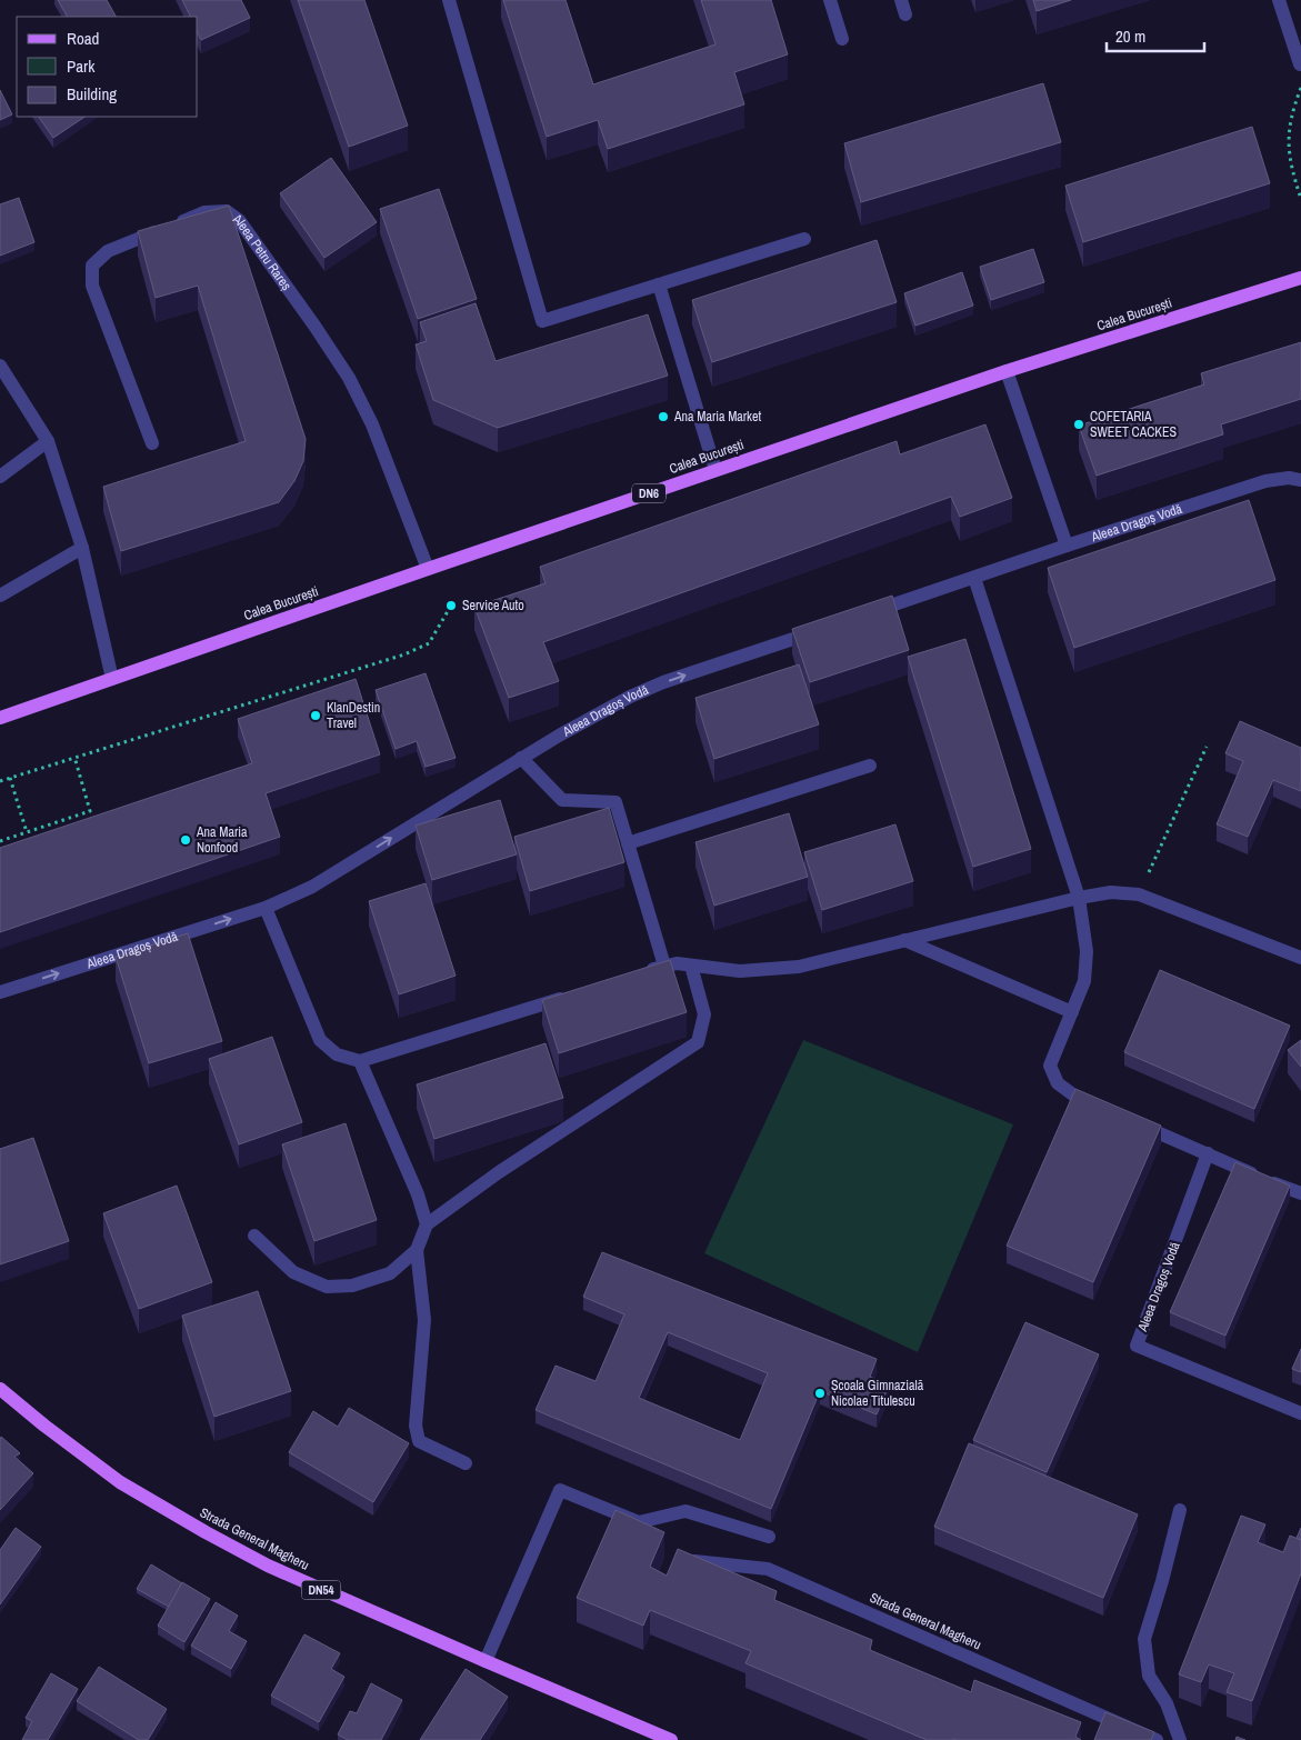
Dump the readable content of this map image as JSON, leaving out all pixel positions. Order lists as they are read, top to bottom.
{
  "streets": {
    "main road": [
      "Calea București",
      "DN6",
      "Strada General Magheru",
      "DN54"
    ],
    "street": ["Aleea Petru Rareș", "Aleea Dragoș Vodă"]
  },
  "crossings": [
    ["Aleea Petru Rareș", "Calea București"]
  ],
  "one_way": ["Aleea Dragoș Vodă"],
  "places": [
    "Ana Maria Market",
    "COFETARIA SWEET CACKES",
    "Service Auto",
    "KlanDestin Travel",
    "Ana Maria Nonfood",
    "Școala Gimnazială Nicolae Titulescu"
  ],
  "legend": ["Road", "Park", "Building"],
  "scale_bar": "20 m"
}
